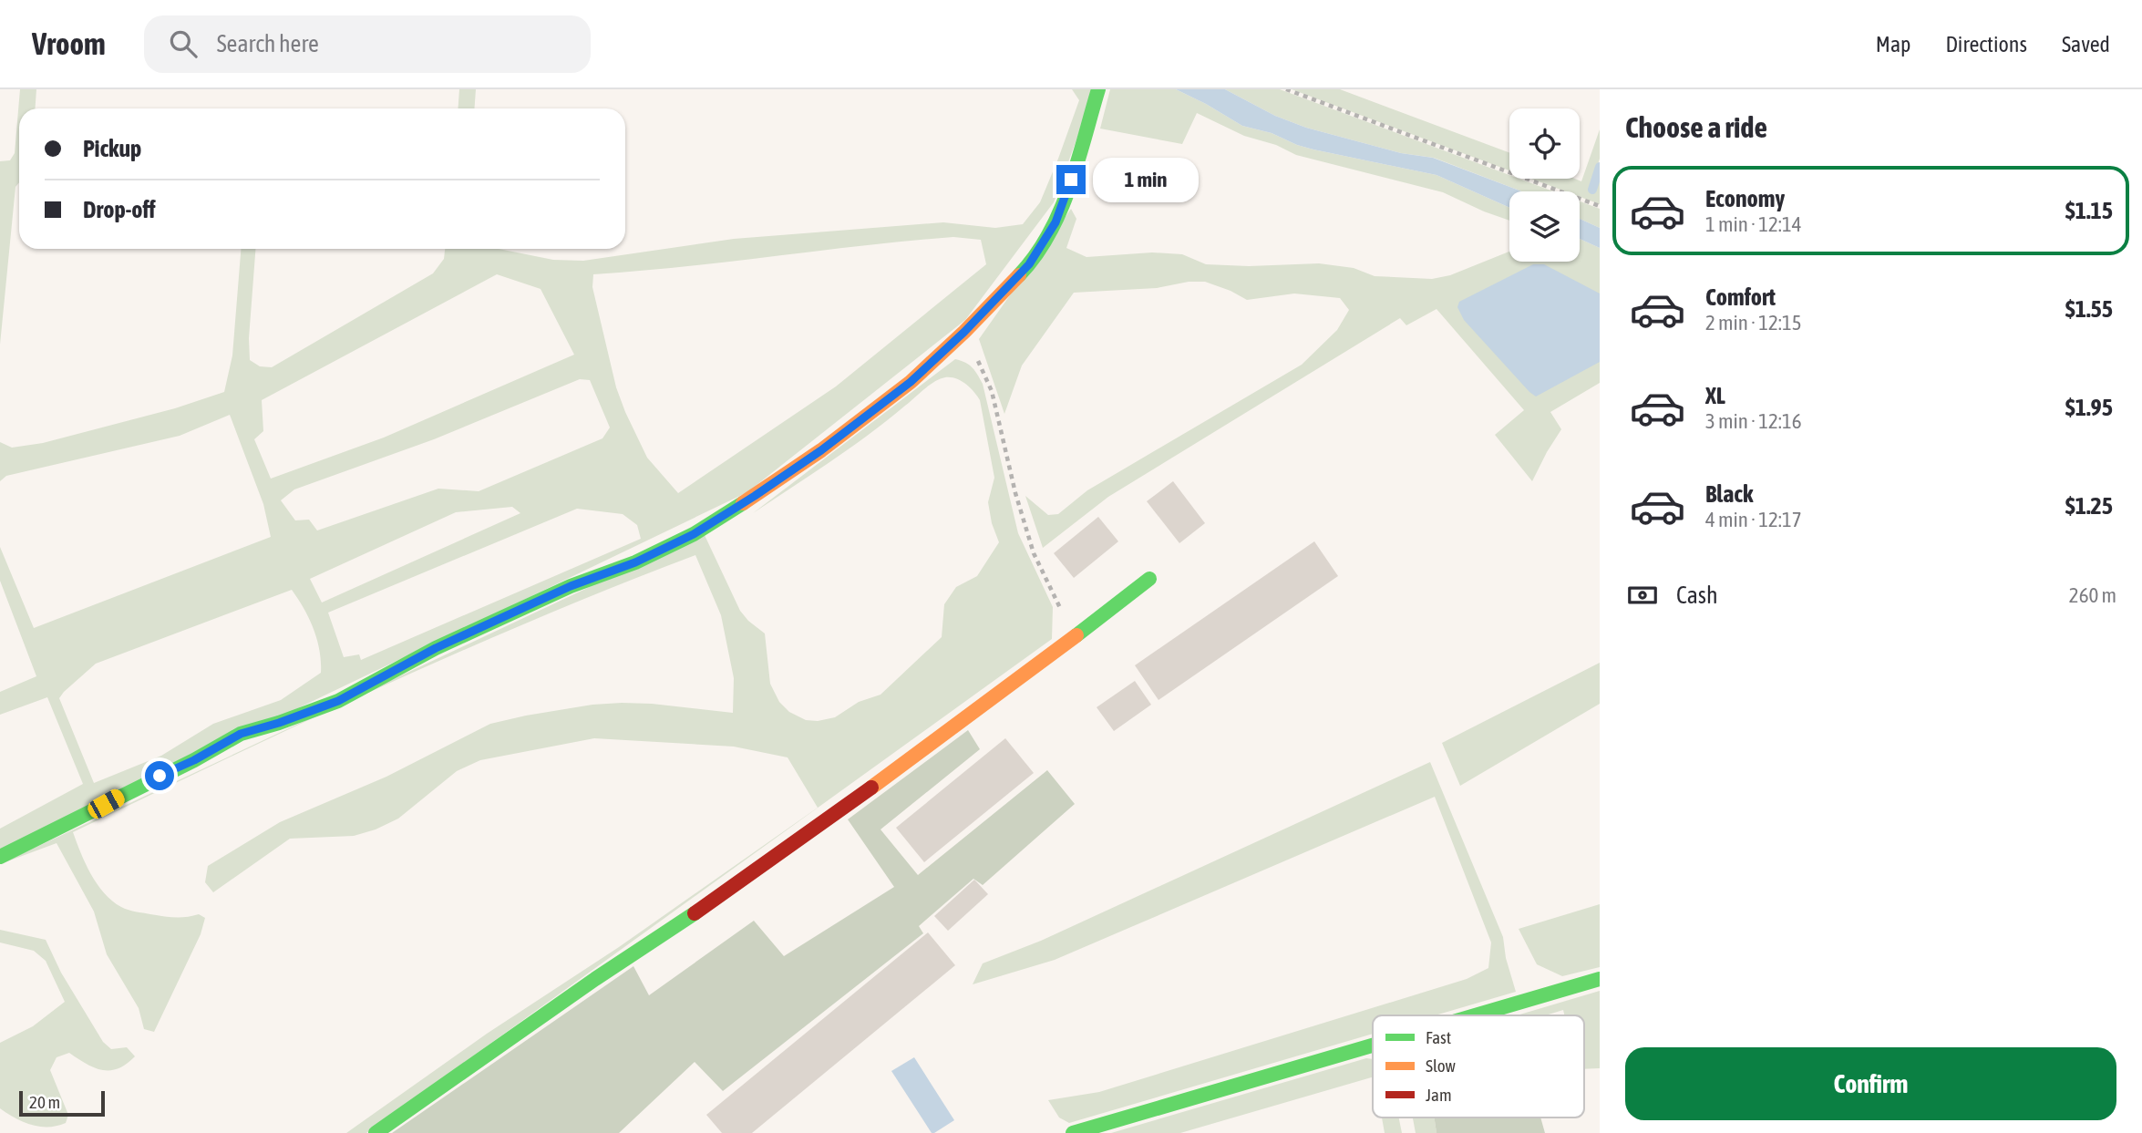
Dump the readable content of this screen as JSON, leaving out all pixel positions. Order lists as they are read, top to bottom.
{
  "legend": ["Fast", "Slow", "Jam"],
  "scale_bar": "20 m",
  "page": {
    "header": "Vroom",
    "search": "Search here",
    "nav": ["Map", "Directions", "Saved"],
    "heading": "Choose a ride",
    "banner": ["Pickup", "Drop-off"],
    "bubble": "1 min",
    "list": [
      {
        "name": "Economy",
        "note": "1 min · 12:14",
        "value": "$1.15"
      },
      {
        "name": "Comfort",
        "note": "2 min · 12:15",
        "value": "$1.55"
      },
      {
        "name": "XL",
        "note": "3 min · 12:16",
        "value": "$1.95"
      },
      {
        "name": "Black",
        "note": "4 min · 12:17",
        "value": "$1.25"
      }
    ],
    "pay": ["Cash", "260 m"],
    "buttons": "Confirm",
    "scale": "20 m"
  }
}
